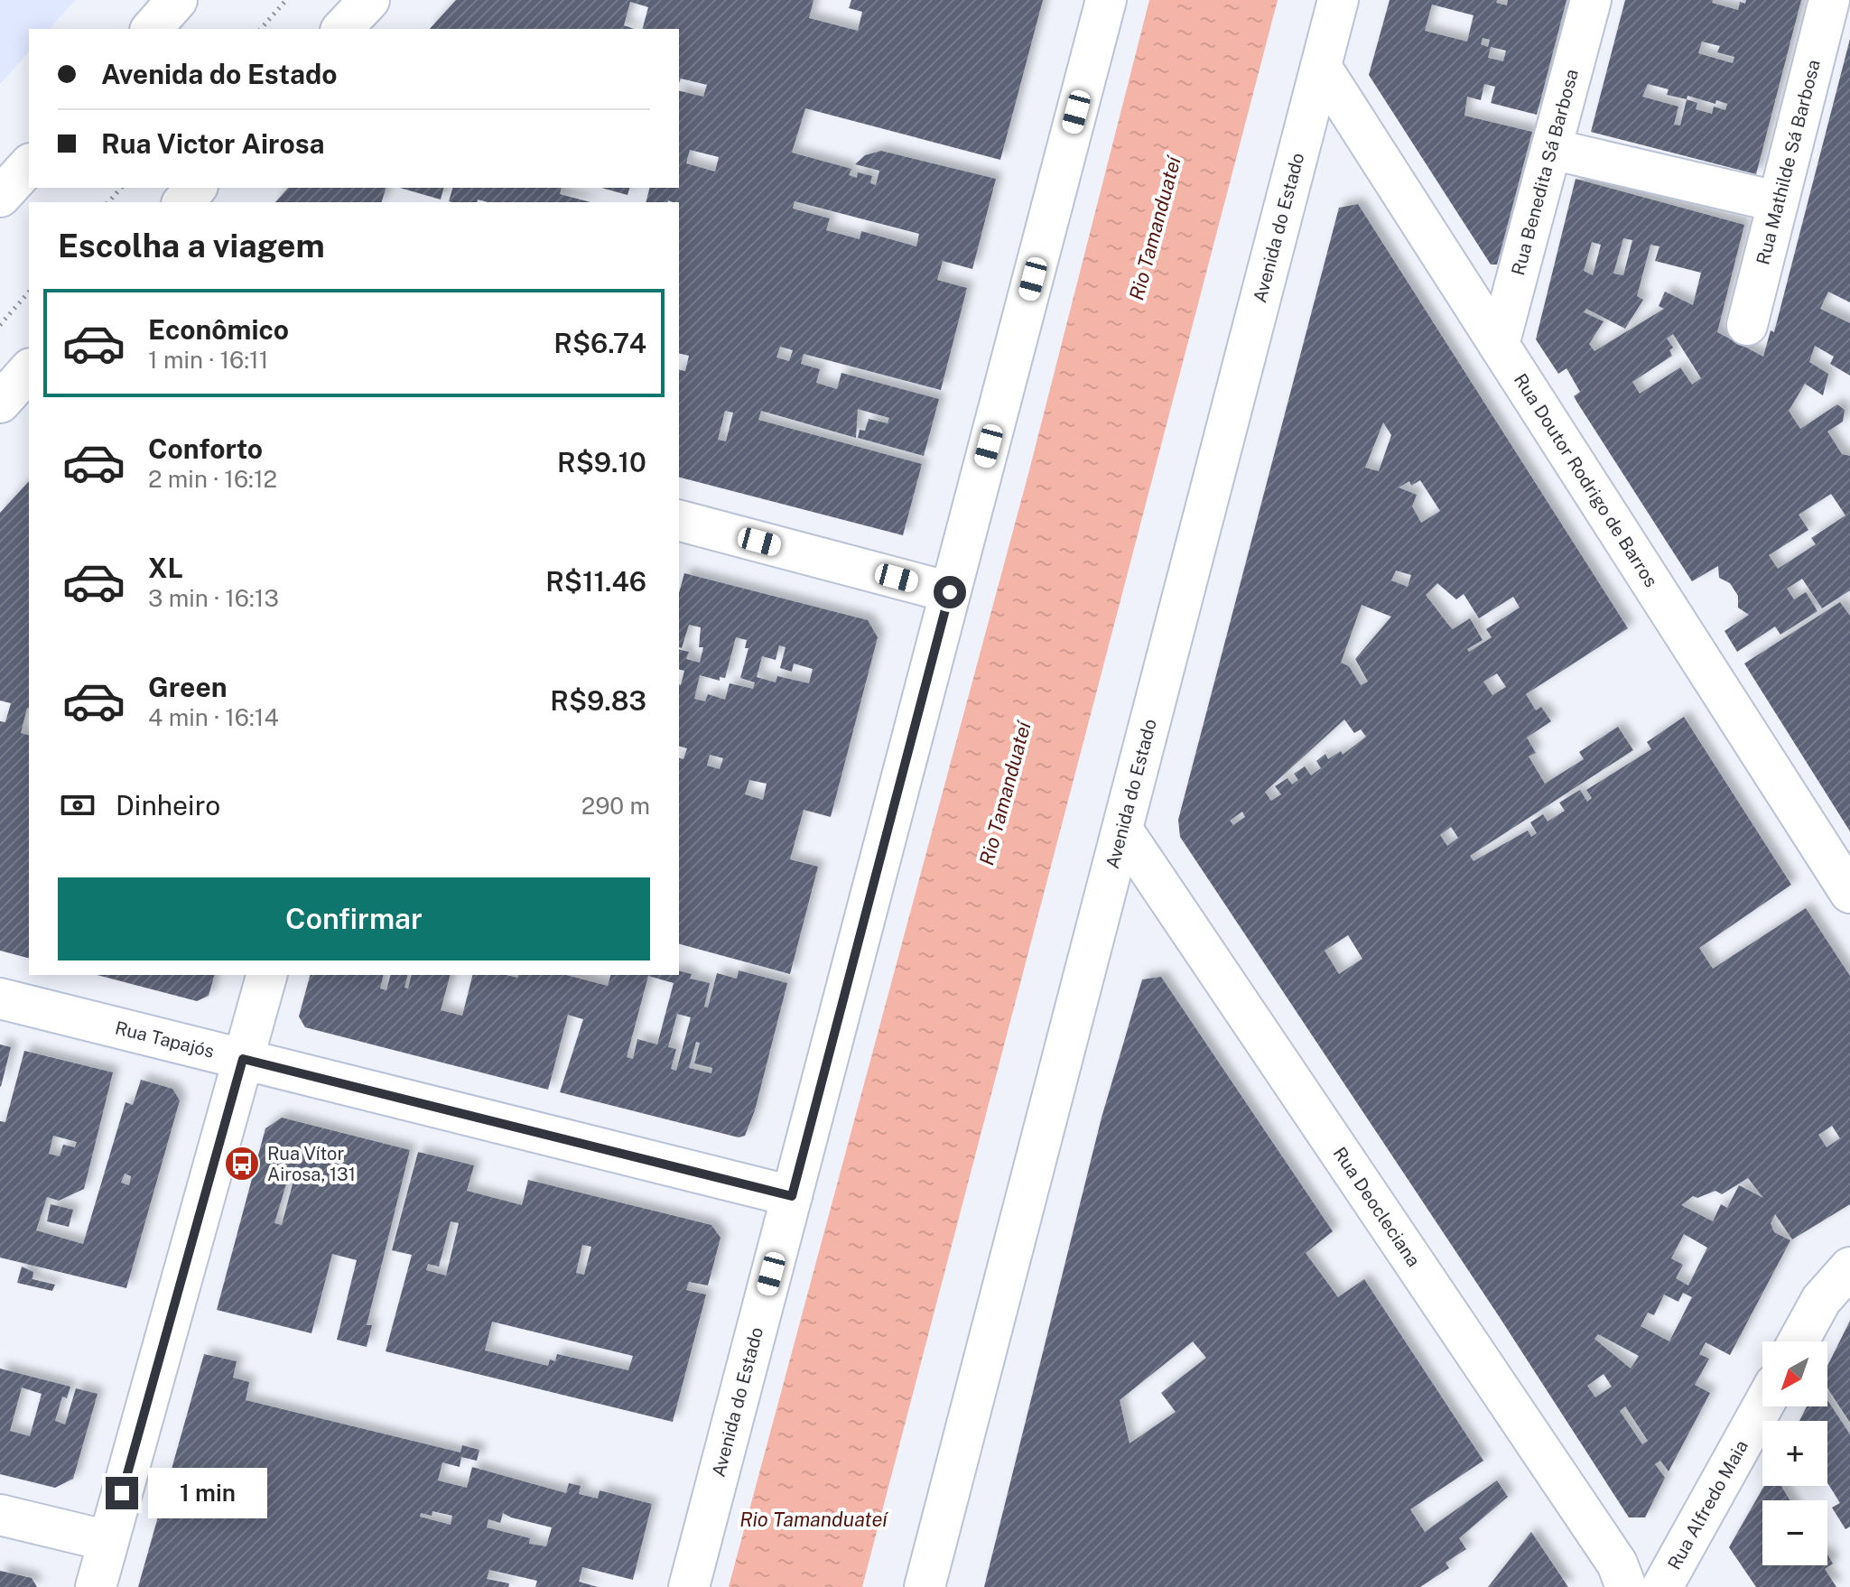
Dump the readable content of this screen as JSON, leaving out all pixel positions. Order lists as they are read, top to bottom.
{
  "streets": {
    "main road": [
      "Rua Mathilde Sá Barbosa",
      "Rua Benedita Sá Barbosa",
      "Avenida do Estado",
      "Rua Doutor Rodrigo de Barros",
      "Rua Tapajós",
      "Rua Deocleciana",
      "Rua Alfredo Maia"
    ]
  },
  "crossings": [
    ["Rua Benedita Sá Barbosa", "Rua Doutor Rodrigo de Barros"],
    ["Avenida do Estado", "Rua Doutor Rodrigo de Barros"],
    ["Avenida do Estado", "Rua Tapajós"],
    ["Avenida do Estado", "Rua Deocleciana"]
  ],
  "water": ["Rio Tamanduateí"],
  "places": {
    "bus stop": ["Rua Vítor Airosa, 131"]
  },
  "north": "bottom left",
  "page": {
    "banner": ["Avenida do Estado", "Rua Victor Airosa"],
    "heading": "Escolha a viagem",
    "list": [
      {
        "name": "Econômico",
        "note": "1 min · 16:11",
        "value": "R$6.74"
      },
      {
        "name": "Conforto",
        "note": "2 min · 16:12",
        "value": "R$9.10"
      },
      {
        "name": "XL",
        "note": "3 min · 16:13",
        "value": "R$11.46"
      },
      {
        "name": "Green",
        "note": "4 min · 16:14",
        "value": "R$9.83"
      }
    ],
    "pay": ["Dinheiro", "290 m"],
    "buttons": "Confirmar",
    "map_buttons": ["+", "−"],
    "bubble": "1 min"
  }
}
